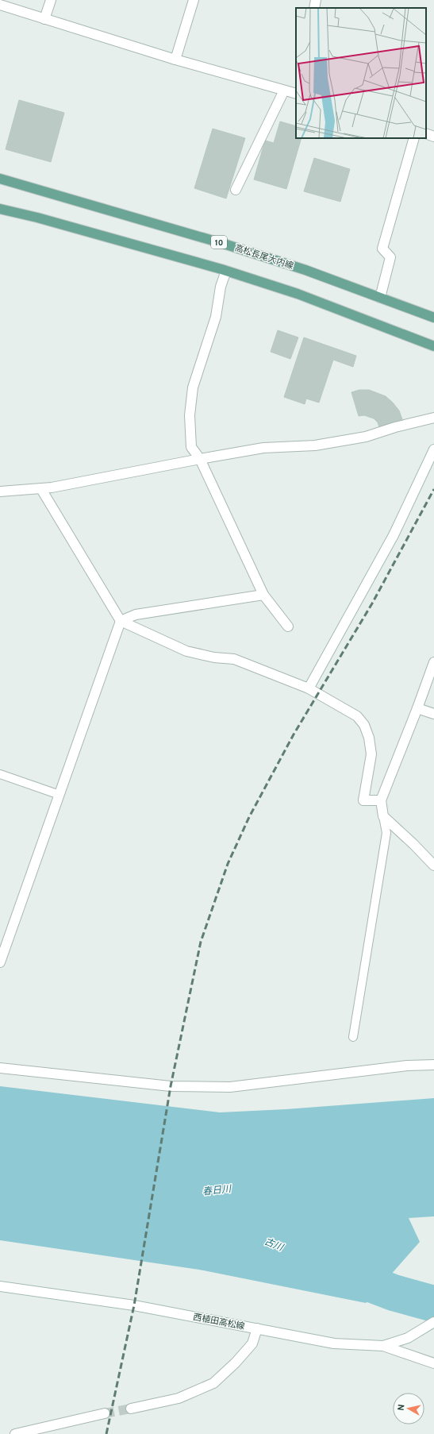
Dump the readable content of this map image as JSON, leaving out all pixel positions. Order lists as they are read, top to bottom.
{
  "streets": {
    "main road": ["10", "高松長尾大内線"],
    "street": ["西植田高松線"]
  },
  "water": ["春日川", "古川"],
  "north": "left"
}
